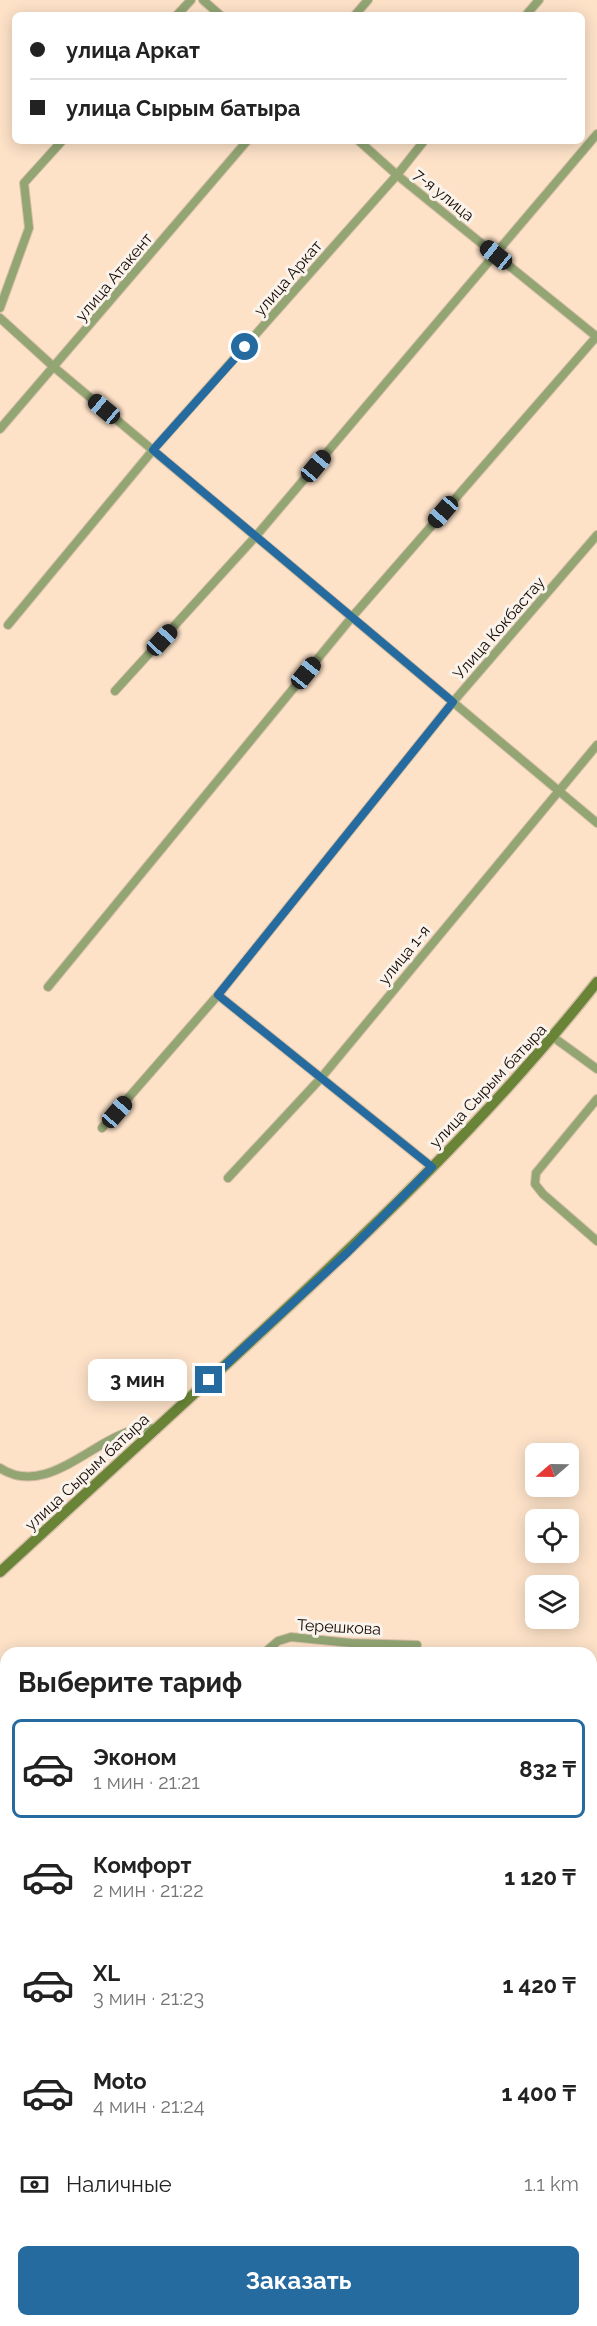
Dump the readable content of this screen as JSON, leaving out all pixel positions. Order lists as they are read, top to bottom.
{
  "streets": {
    "street": [
      "7-я улица",
      "улица Атакент",
      "улица Аркат",
      "Улица Кокбастау",
      "улица 1-я",
      "улица Сырым батыра",
      "Терешкова"
    ]
  },
  "crossings": [
    ["7-я улица", "улица Аркат"]
  ],
  "north": "left",
  "page": {
    "banner": ["улица Аркат", "улица Сырым батыра"],
    "bubble": "3 мин",
    "heading": "Выберите тариф",
    "list": [
      {
        "name": "Эконом",
        "note": "1 мин · 21:21",
        "value": "832 ₸"
      },
      {
        "name": "Комфорт",
        "note": "2 мин · 21:22",
        "value": "1 120 ₸"
      },
      {
        "name": "XL",
        "note": "3 мин · 21:23",
        "value": "1 420 ₸"
      },
      {
        "name": "Moto",
        "note": "4 мин · 21:24",
        "value": "1 400 ₸"
      }
    ],
    "pay": ["Наличные", "1.1 km"],
    "buttons": "Заказать"
  }
}
